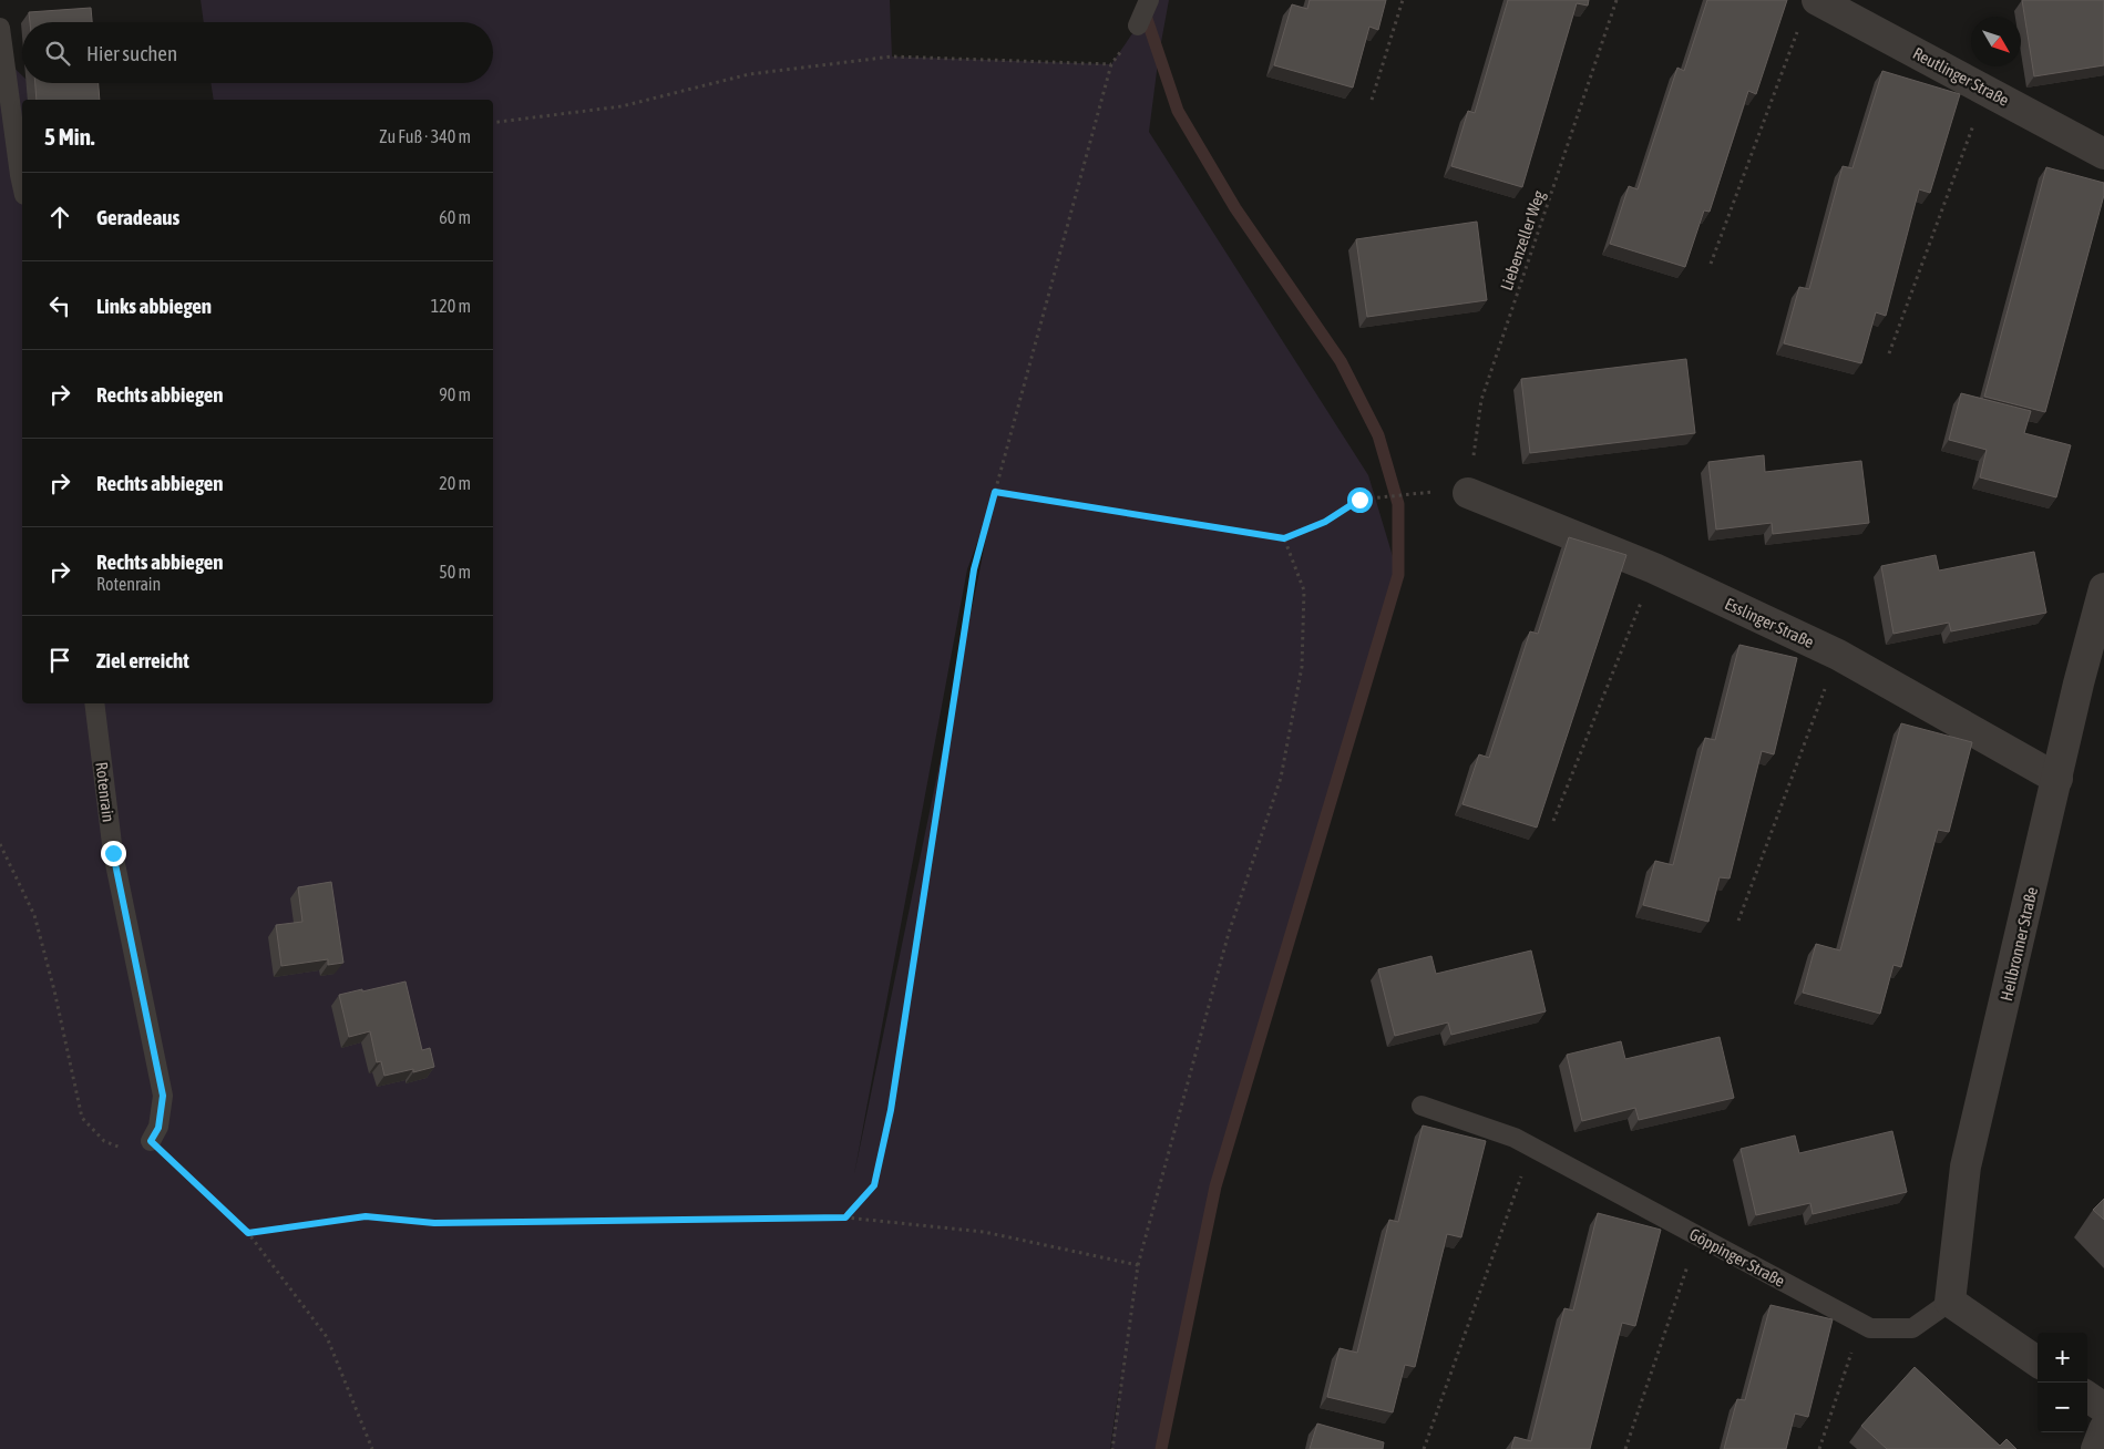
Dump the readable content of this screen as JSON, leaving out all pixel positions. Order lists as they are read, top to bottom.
{
  "streets": {
    "street": ["Reutlinger Straße", "Esslinger Straße", "Heilbronner Straße"],
    "lane": ["Rotenrain", "Göppinger Straße"],
    "path": ["Liebenzeller Weg"]
  },
  "crossings": [
    ["Liebenzeller Weg", "Esslinger Straße"],
    ["Esslinger Straße", "Heilbronner Straße"],
    ["Heilbronner Straße", "Göppinger Straße"]
  ],
  "north": "bottom right",
  "page": {
    "search": "Hier suchen",
    "heading": ["5 Min.", "Zu Fuß · 340 m"],
    "list": [
      ["Geradeaus", "60 m"],
      ["Links abbiegen", "120 m"],
      ["Rechts abbiegen", "90 m"],
      ["Rechts abbiegen", "20 m"],
      ["Rechts abbiegen", "Rotenrain", "50 m"],
      "Ziel erreicht"
    ],
    "map_buttons": ["+", "−"]
  }
}
